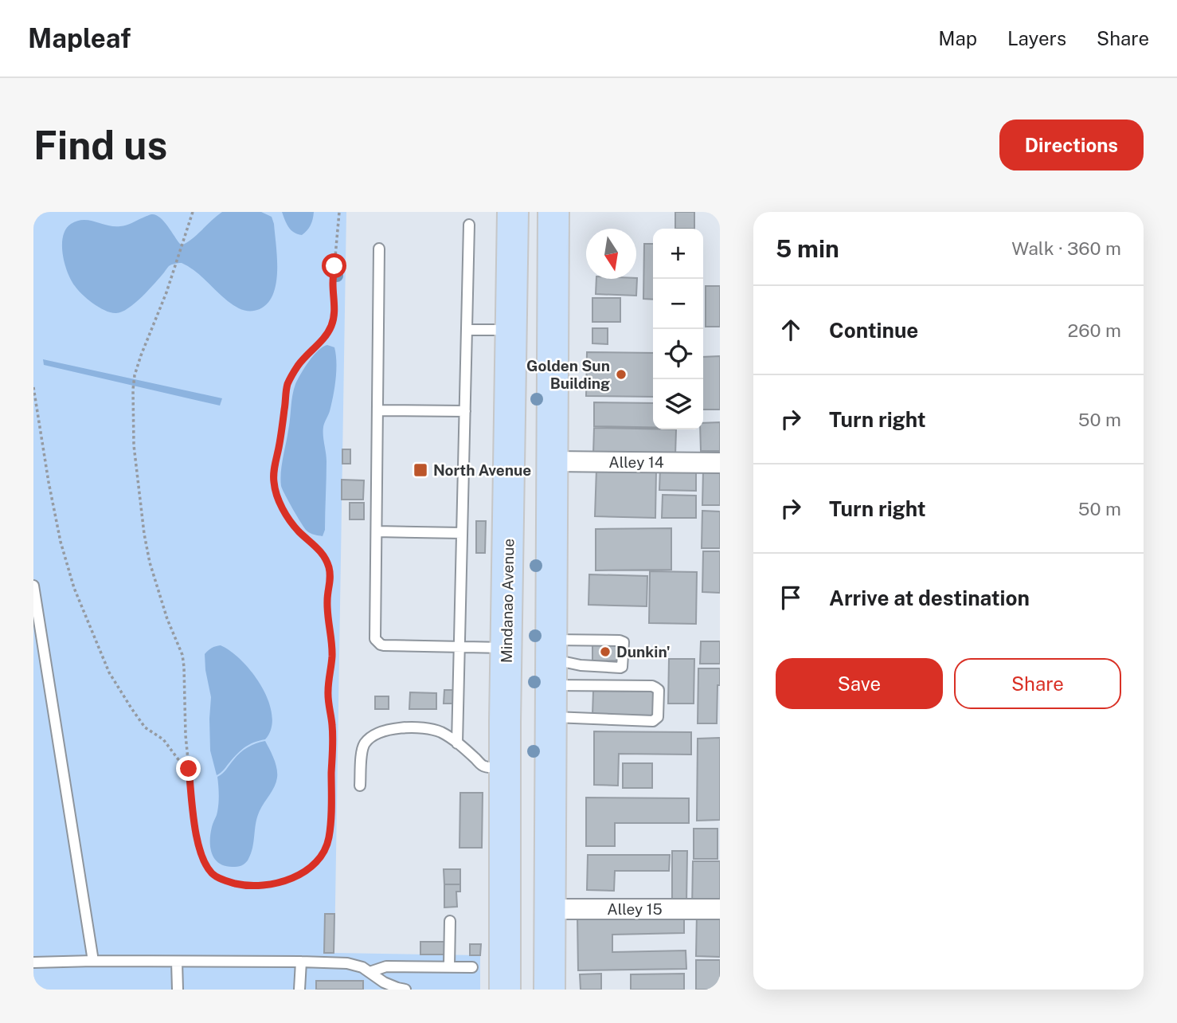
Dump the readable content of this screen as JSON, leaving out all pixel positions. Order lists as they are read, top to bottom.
{
  "streets": {
    "main road": ["Mindanao Avenue"],
    "street": ["Alley 14", "Alley 15"]
  },
  "places": {
    "other": ["Golden Sun Building", "Dunkin'"],
    "transit": ["North Avenue"]
  },
  "north": "bottom",
  "page": {
    "header": "Mapleaf",
    "nav": ["Map", "Layers", "Share"],
    "buttons": [
      "Directions",
      ["Save", "Share"]
    ],
    "title": "Find us",
    "heading": ["5 min", "Walk · 360 m"],
    "map_buttons": ["+", "−"],
    "list": [
      ["Continue", "260 m"],
      ["Turn right", "50 m"],
      ["Turn right", "50 m"],
      "Arrive at destination"
    ]
  }
}
